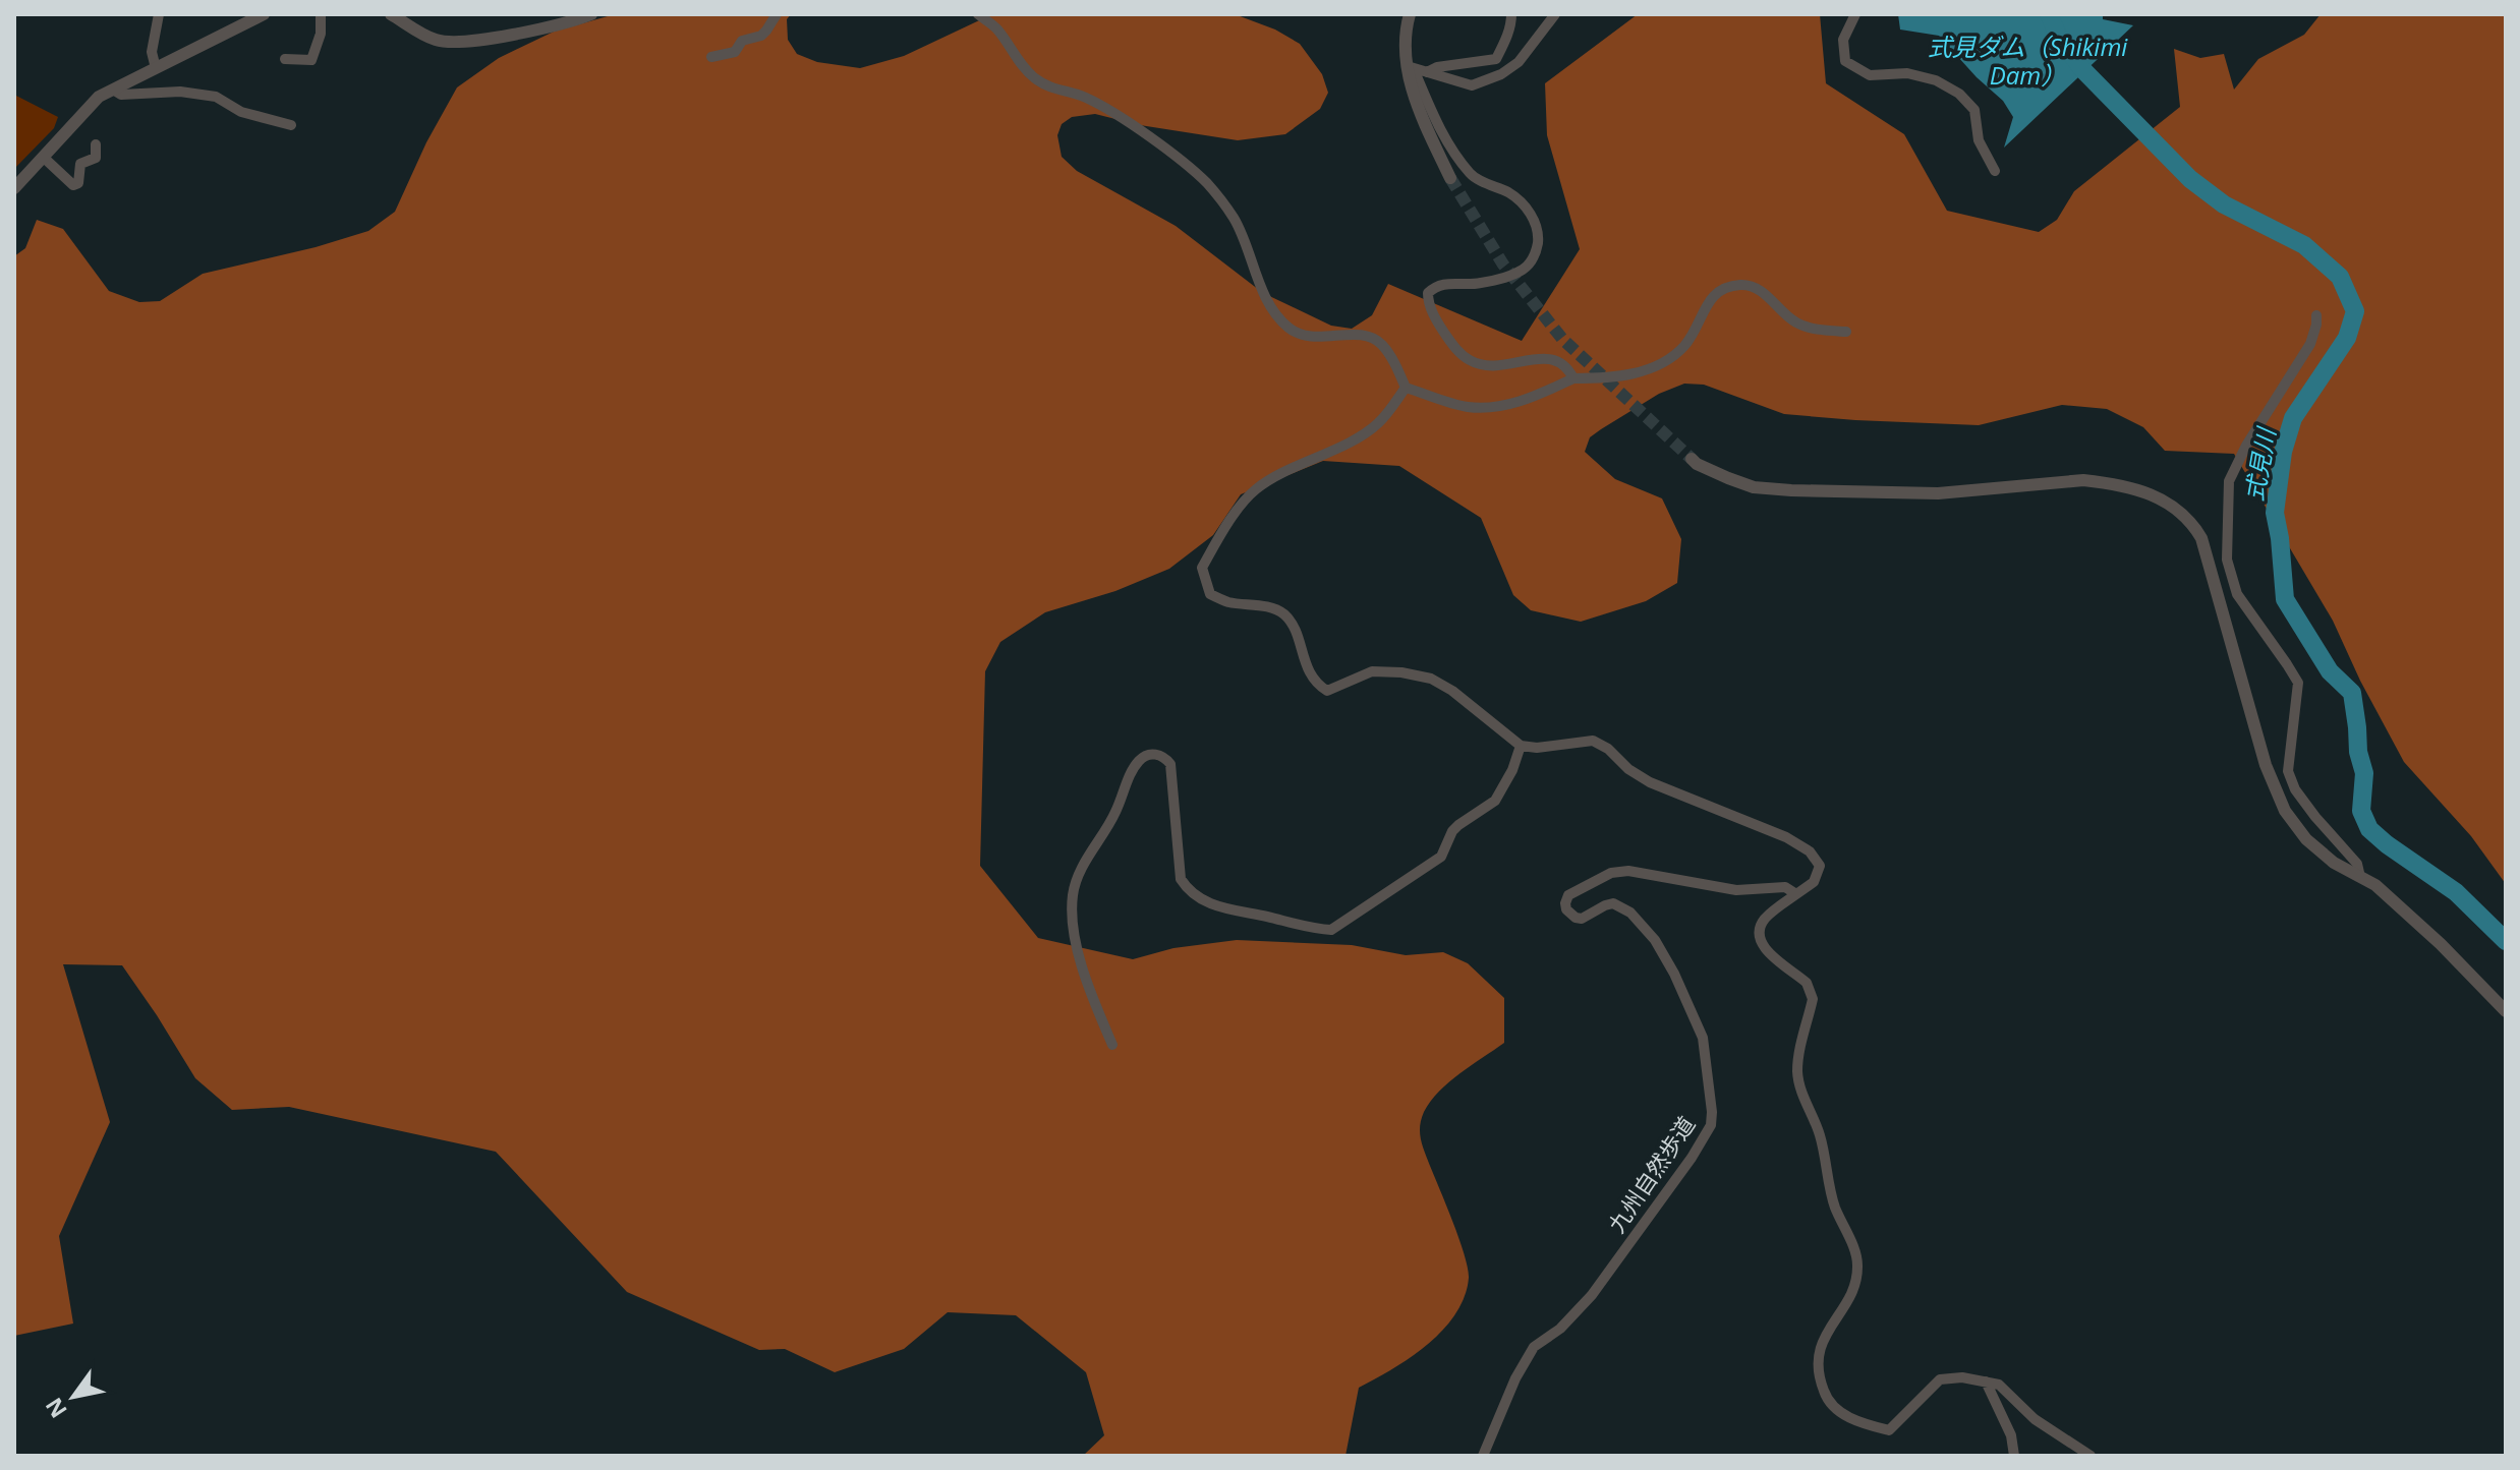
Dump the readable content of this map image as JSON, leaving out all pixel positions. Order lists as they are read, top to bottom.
{
  "streets": {
    "street": ["九州自然歩道"]
  },
  "water": ["式見ダム（Shikimi Dam）", "式見川"],
  "north": "bottom left"
}
